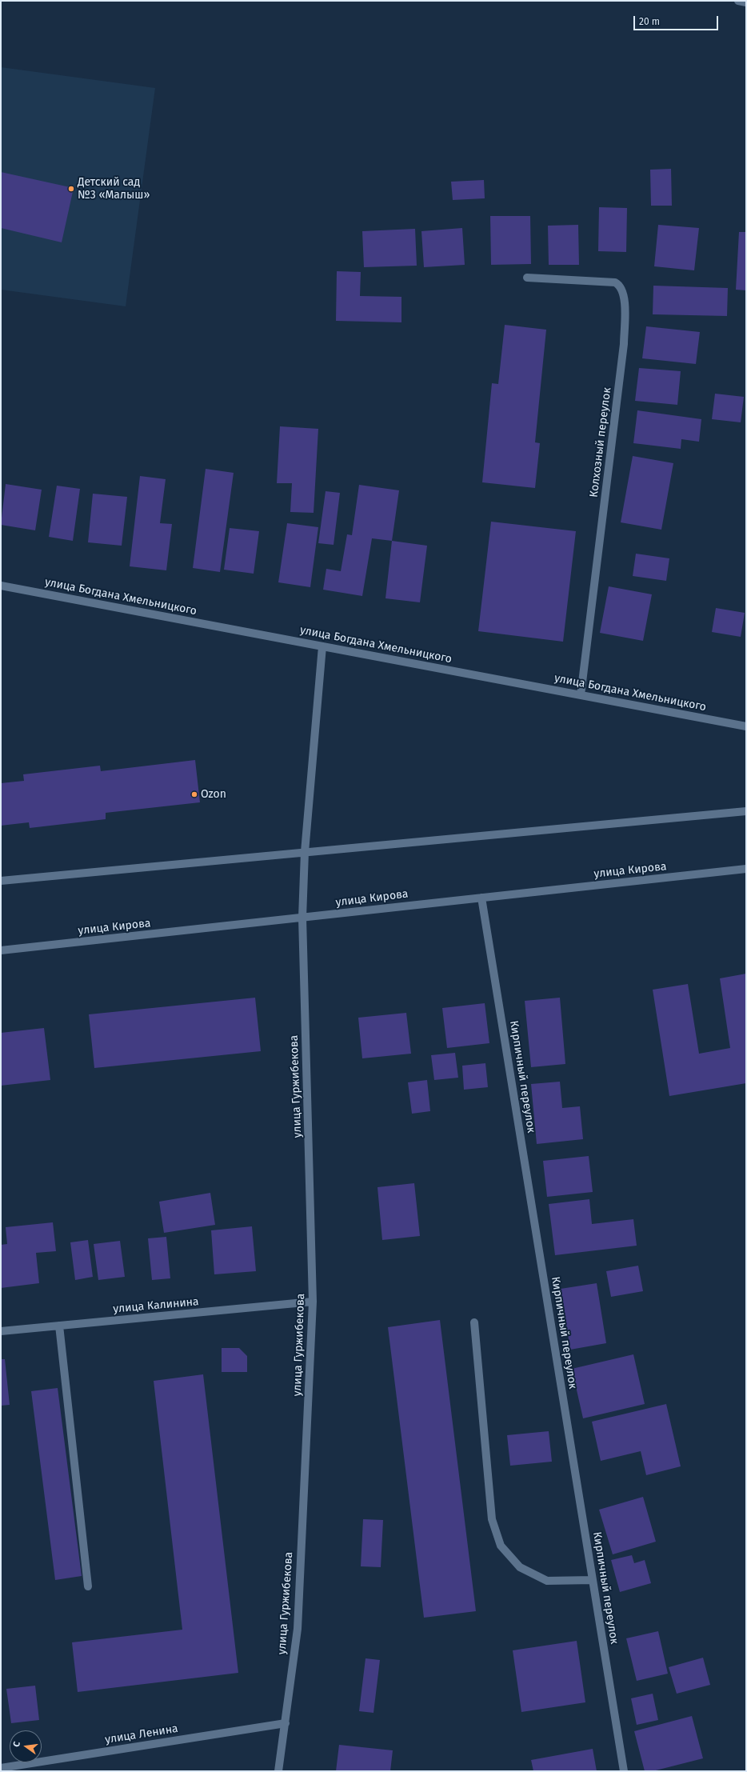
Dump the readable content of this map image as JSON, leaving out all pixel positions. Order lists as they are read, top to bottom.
{
  "streets": {
    "street": [
      "Колхозный переулок",
      "улица Богдана Хмельницкого",
      "улица Кирова",
      "Кирпичный переулок",
      "улица Гуржибекова",
      "улица Калинина",
      "улица Ленина"
    ]
  },
  "crossings": [
    ["Колхозный переулок", "улица Богдана Хмельницкого"],
    ["улица Богдана Хмельницкого", "улица Гуржибекова"],
    ["улица Кирова", "Кирпичный переулок"],
    ["улица Кирова", "улица Гуржибекова"],
    ["улица Гуржибекова", "улица Калинина"],
    ["улица Гуржибекова", "улица Ленина"]
  ],
  "places": ["Детский сад №3 «Малыш»", "Ozon"],
  "scale_bar": "20 m",
  "north": "left"
}
